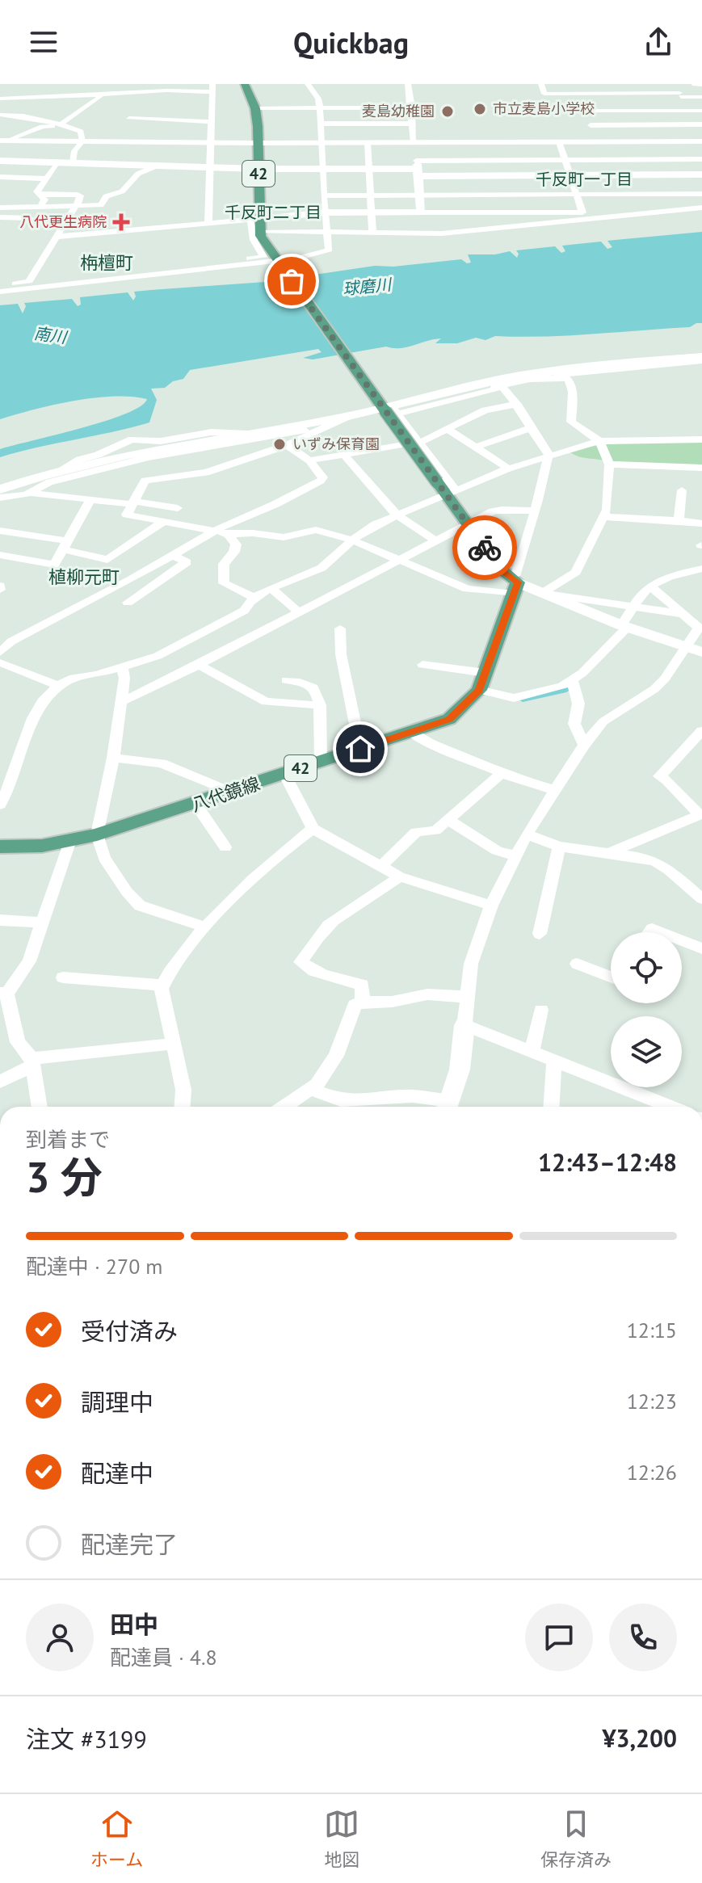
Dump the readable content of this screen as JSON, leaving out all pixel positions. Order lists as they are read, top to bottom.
{
  "streets": {
    "main road": ["42", "八代鏡線"]
  },
  "crossings": [
    ["42", "八代鏡線"]
  ],
  "districts": [
    "千反町一丁目",
    "千反町二丁目",
    "栴檀町",
    "植柳元町"
  ],
  "water": ["球磨川", "南川"],
  "places": {
    "other": ["市立麦島小学校", "麦島幼稚園", "いずみ保育園"],
    "health": ["八代更生病院"]
  },
  "page": {
    "header": "Quickbag",
    "heading": ["3 分", "到着まで", "12:43–12:48"],
    "panel": [
      "田中",
      "配達員 · 4.8",
      "注文 #3199",
      "¥3,200"
    ],
    "bar": "配達中 · 270 m",
    "list": [
      ["受付済み", "12:15"],
      ["調理中", "12:23"],
      ["配達中", "12:26"],
      "配達完了"
    ],
    "tabs": ["ホーム", "地図", "保存済み"]
  }
}
